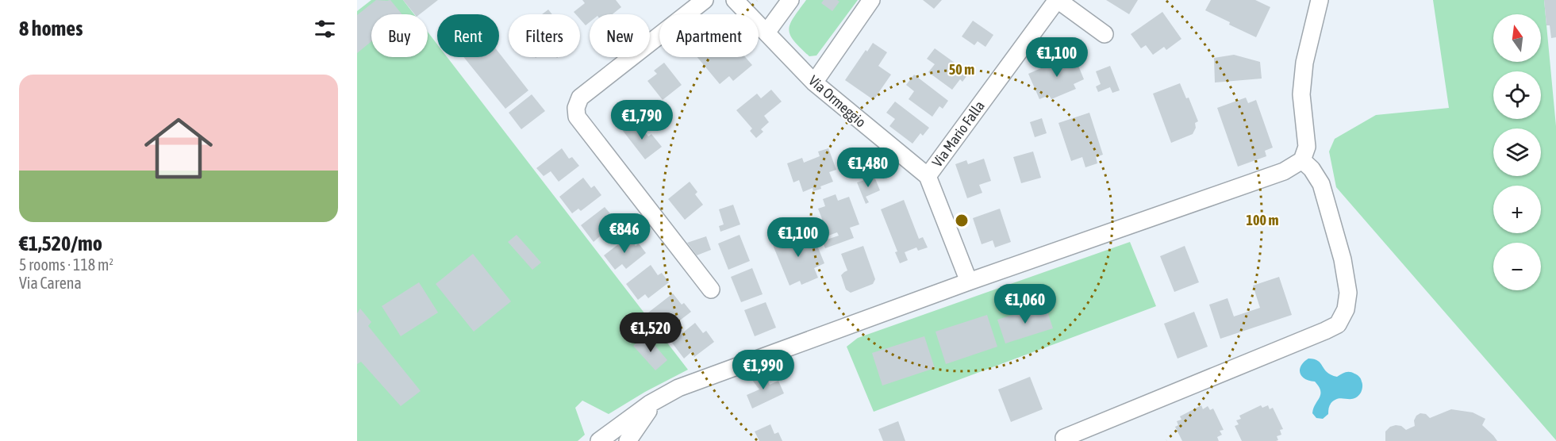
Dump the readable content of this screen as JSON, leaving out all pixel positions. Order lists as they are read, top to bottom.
{
  "streets": {
    "street": ["Via Ormeggio", "Via Mario Falla"]
  },
  "crossings": [
    ["Via Ormeggio", "Via Mario Falla"]
  ],
  "north": "top",
  "page": {
    "heading": "8 homes",
    "map_buttons": ["+", "−"],
    "chip": [
      "Buy",
      "Rent",
      "Filters",
      "New",
      "Apartment"
    ],
    "price": [
      "€1,100",
      "€1,790",
      "€1,480",
      "€846",
      "€1,100",
      "€1,060",
      "€1,520",
      "€1,990"
    ],
    "list": [
      {
        "name": "€1,520/mo",
        "note": "5 rooms · 118 m² · Via Carena"
      }
    ]
  },
  "rings": ["50 m", "100 m"]
}
